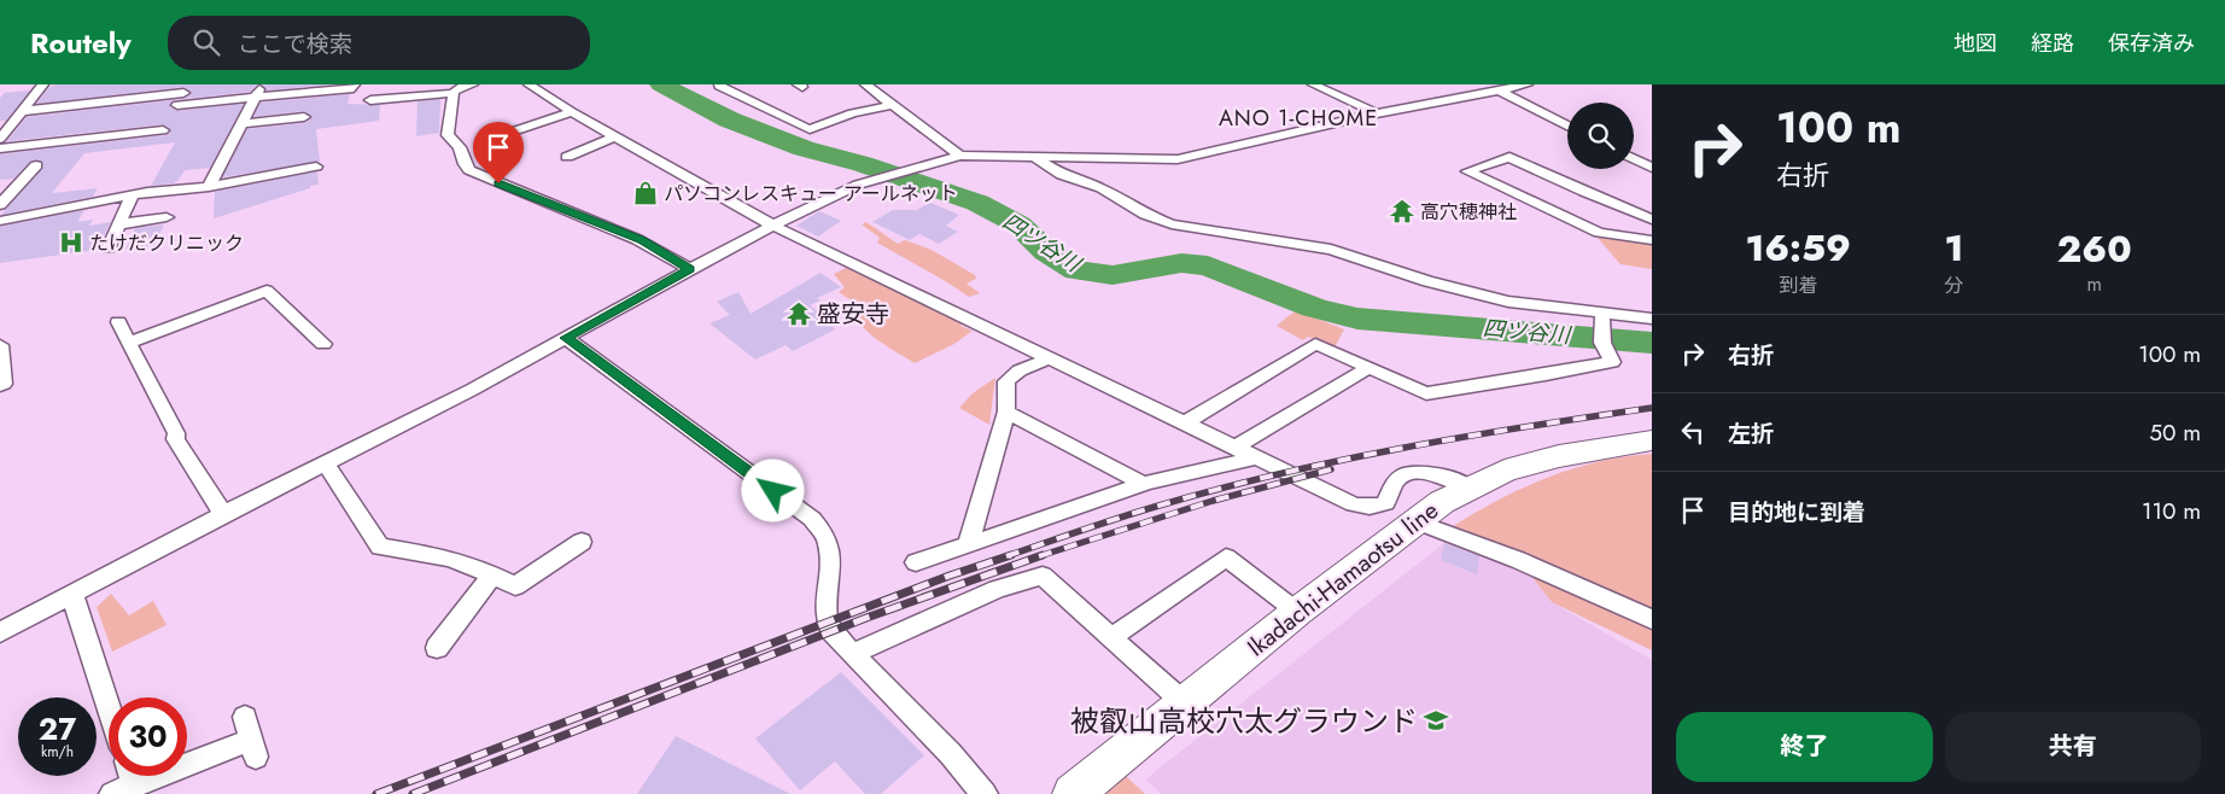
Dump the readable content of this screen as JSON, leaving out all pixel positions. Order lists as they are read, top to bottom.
{
  "streets": {
    "main road": ["Ikadachi-Hamaotsu line"]
  },
  "districts": ["ANO 1-CHOME"],
  "water": ["四ツ谷川"],
  "places": {
    "shop": ["パソコンレスキュー アールネット"],
    "temple": ["高穴穂神社", "盛安寺"],
    "hospital": ["たけだクリニック"],
    "school or university": ["被叡山高校穴太グラウンド"]
  },
  "page": {
    "header": "Routely",
    "search": "ここで検索",
    "nav": ["地図", "経路", "保存済み"],
    "turn": ["100 m", "右折"],
    "eta": [
      "16:59",
      "到着",
      "1",
      "分",
      "260",
      "m"
    ],
    "list": [
      {
        "name": "右折",
        "value": "100 m"
      },
      {
        "name": "左折",
        "value": "50 m"
      },
      {
        "name": "目的地に到着",
        "value": "110 m"
      }
    ],
    "speed": "27 km/h",
    "limit": "30",
    "buttons": ["終了", "共有"]
  }
}
